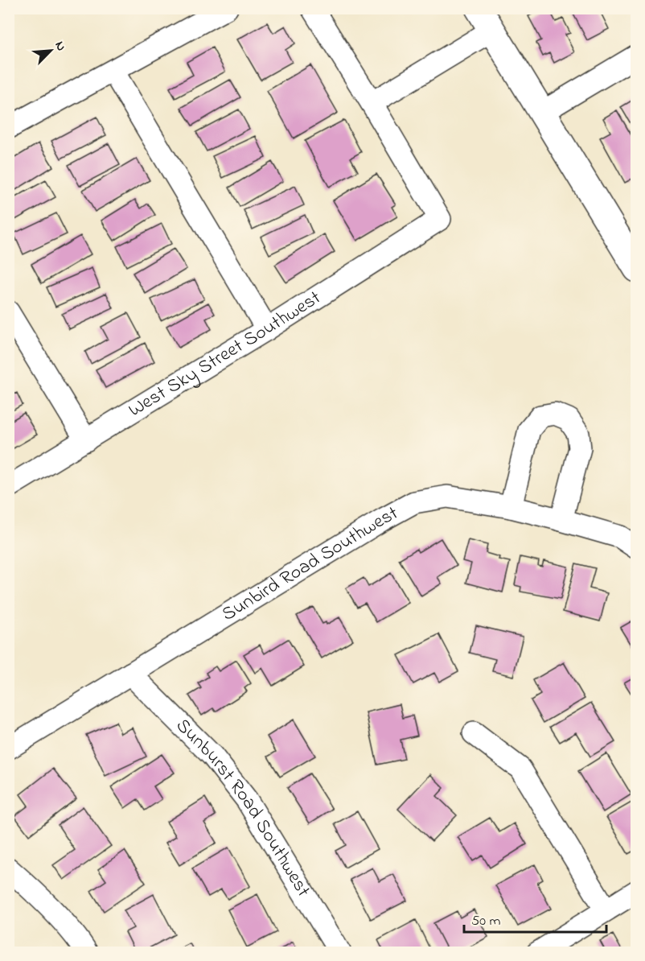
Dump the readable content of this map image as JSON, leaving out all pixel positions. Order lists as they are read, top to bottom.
{
  "streets": {
    "street": ["West Sky Street Southwest", "Sunbird Road Southwest", "Sunburst Road Southwest"]
  },
  "crossings": [
    ["Sunbird Road Southwest", "Sunburst Road Southwest"]
  ],
  "scale_bar": "50 m",
  "north": "top right"
}
